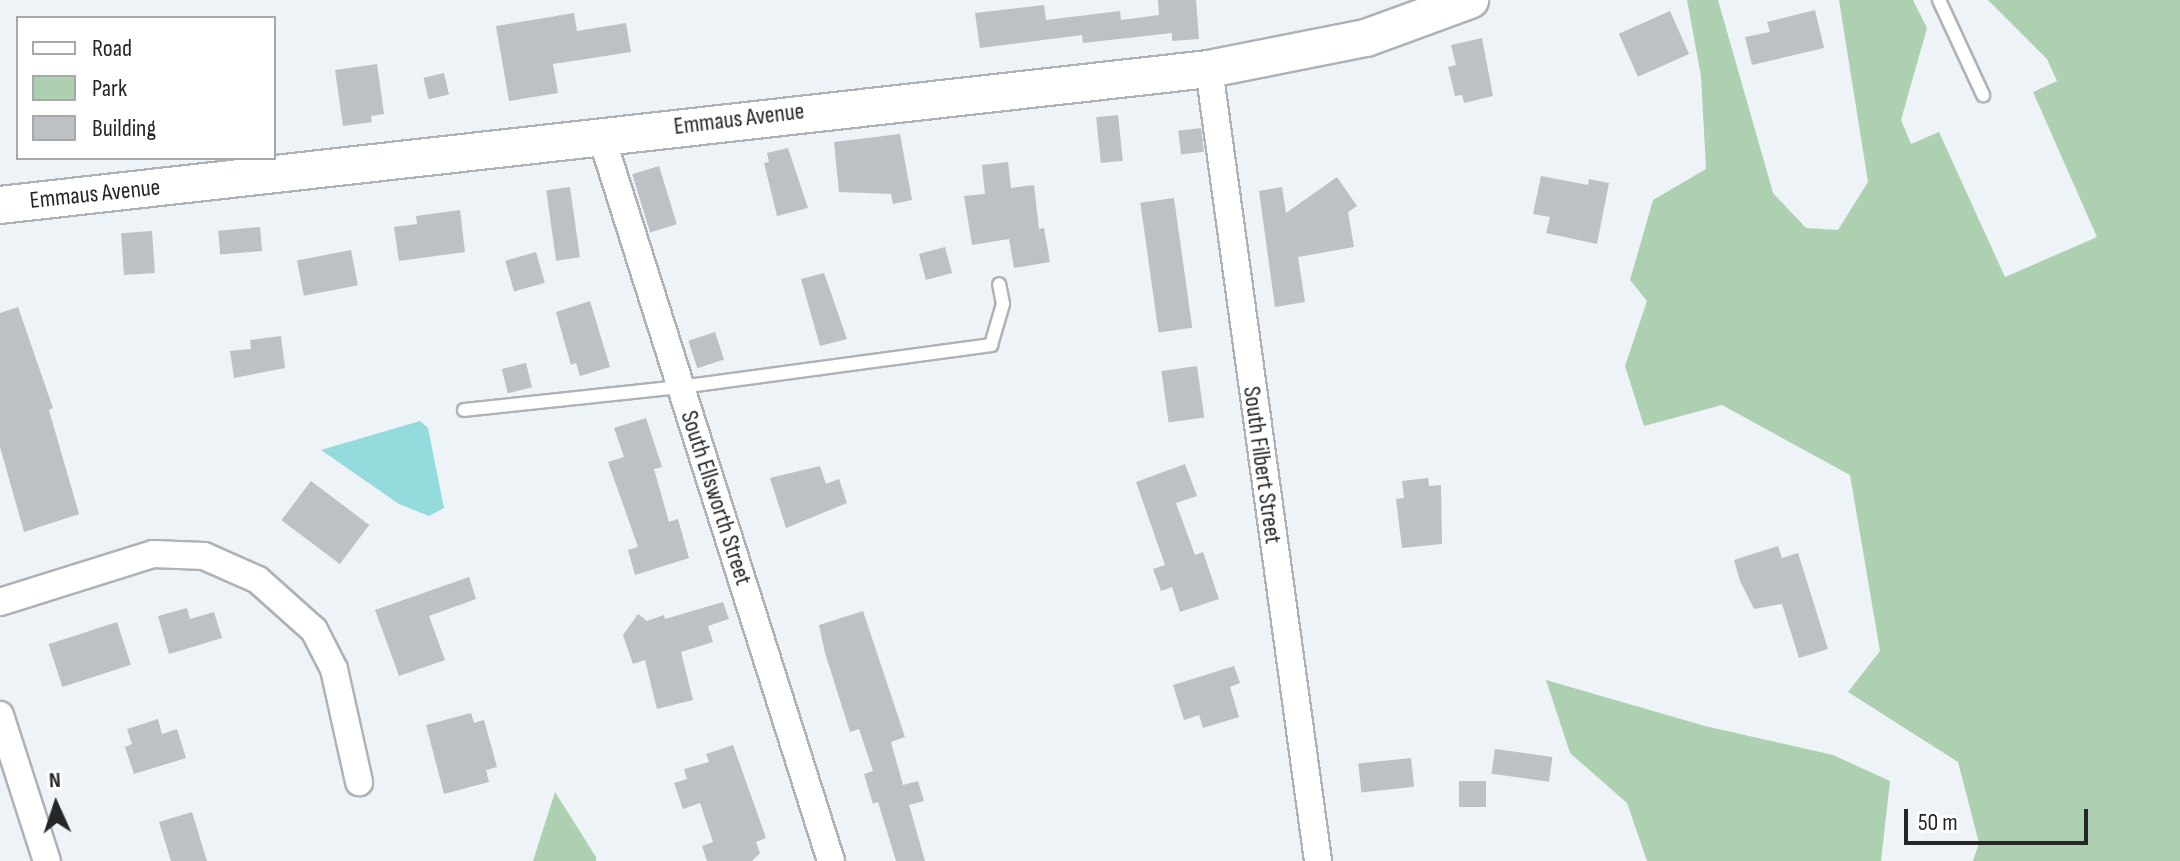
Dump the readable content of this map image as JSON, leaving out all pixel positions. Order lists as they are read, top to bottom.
{
  "streets": {
    "main road": ["Emmaus Avenue"],
    "street": ["South Filbert Street", "South Ellsworth Street"]
  },
  "crossings": [
    ["Emmaus Avenue", "South Filbert Street"],
    ["Emmaus Avenue", "South Ellsworth Street"]
  ],
  "legend": ["Road", "Park", "Building"],
  "scale_bar": "50 m",
  "north": "top"
}
